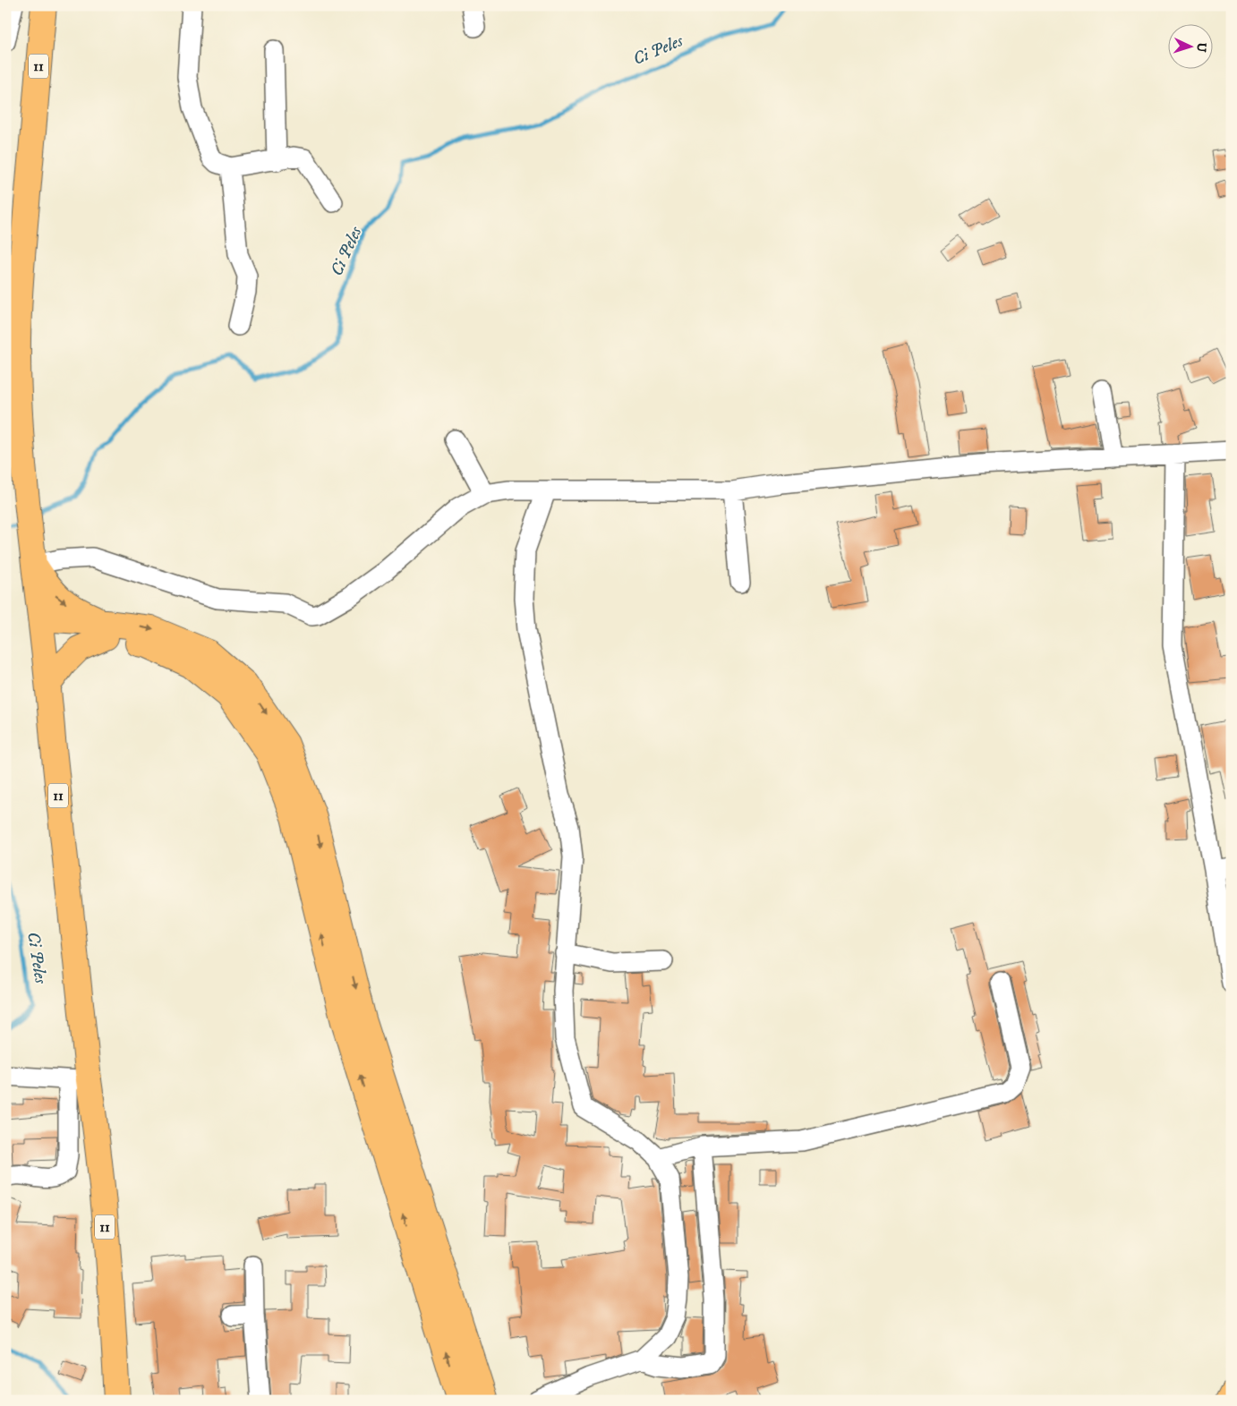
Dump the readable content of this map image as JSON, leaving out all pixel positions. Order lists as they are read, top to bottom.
{
  "streets": {
    "highway": ["11"]
  },
  "water": ["Ci Peles"],
  "north": "right"
}
